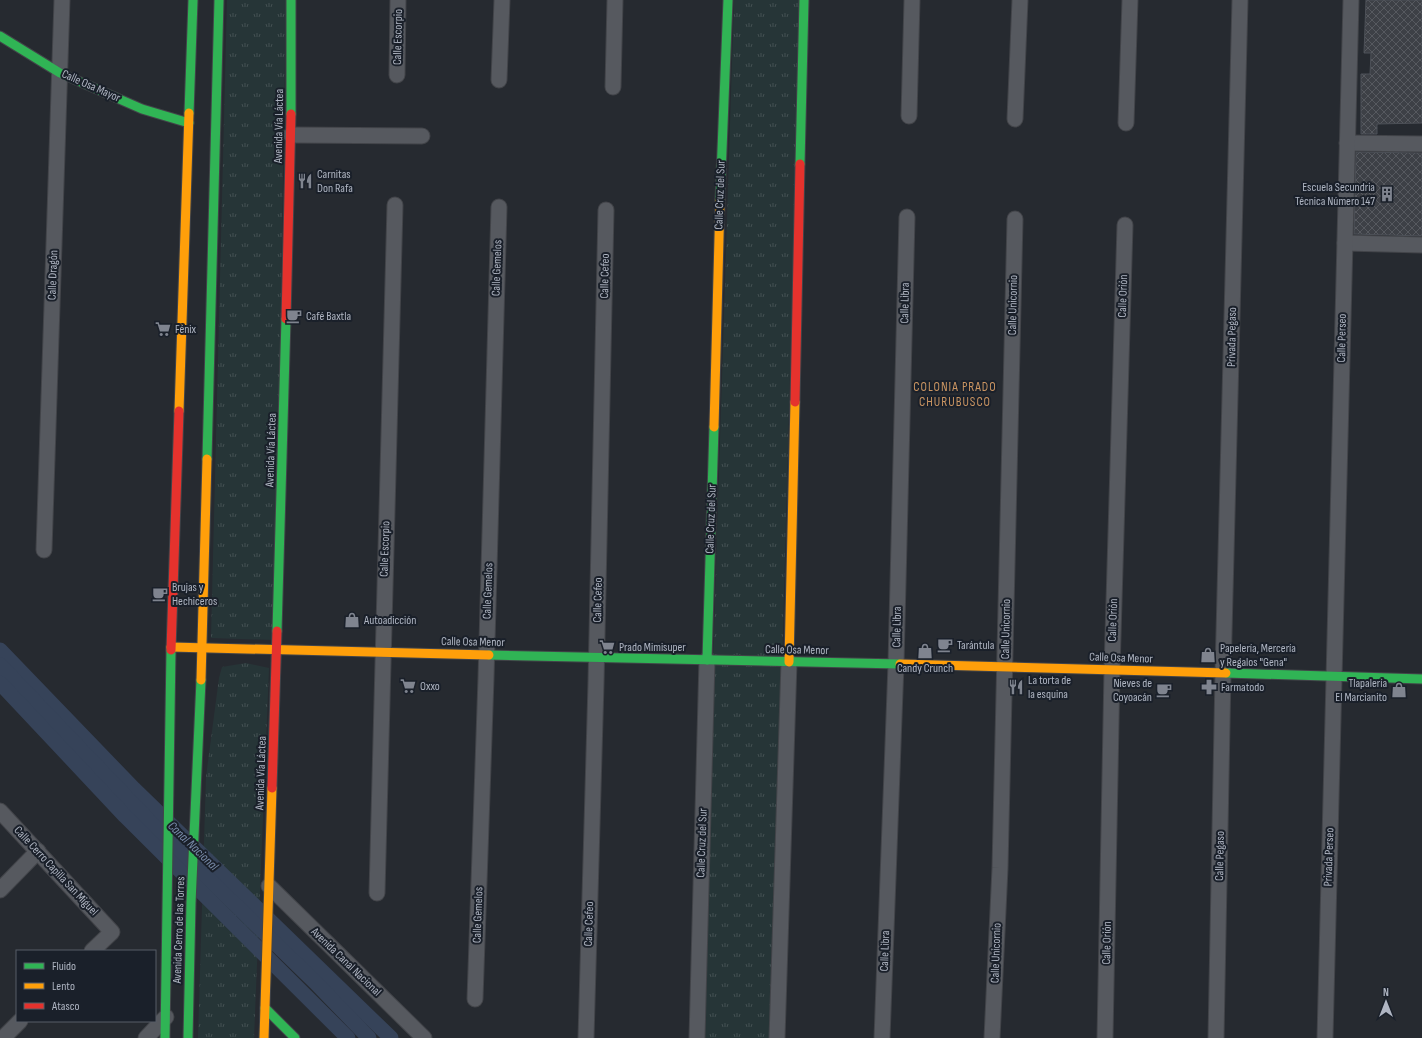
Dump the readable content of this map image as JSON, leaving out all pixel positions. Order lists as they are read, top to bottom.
{
  "streets": {
    "street": [
      "Calle Escorpio",
      "Calle Osa Mayor",
      "Avenida Vía Láctea",
      "Calle Cruz del Sur",
      "Calle Gemelos",
      "Calle Dragón",
      "Calle Cefeo",
      "Calle Orión",
      "Calle Libra",
      "Calle Unicornio",
      "Privada Pegaso",
      "Calle Perseo",
      "Calle Osa Menor",
      "Calle Pegaso",
      "Privada Perseo",
      "Calle Cerro Capilla San Miguel",
      "Avenida Cerro de las Torres",
      "Avenida Canal Nacional"
    ]
  },
  "crossings": [
    ["Calle Escorpio", "Calle Osa Menor"],
    ["Calle Osa Mayor", "Calle Dragón"],
    ["Avenida Vía Láctea", "Calle Osa Menor"],
    ["Avenida Vía Láctea", "Avenida Canal Nacional"],
    ["Calle Cruz del Sur", "Calle Osa Menor"],
    ["Calle Gemelos", "Calle Osa Menor"],
    ["Calle Cefeo", "Calle Osa Menor"],
    ["Calle Orión", "Calle Osa Menor"],
    ["Calle Libra", "Calle Osa Menor"],
    ["Calle Unicornio", "Calle Osa Menor"],
    ["Privada Pegaso", "Calle Osa Menor"],
    ["Privada Pegaso", "Calle Pegaso"],
    ["Calle Perseo", "Calle Osa Menor"],
    ["Calle Perseo", "Privada Perseo"],
    ["Calle Osa Menor", "Calle Pegaso"],
    ["Calle Osa Menor", "Privada Perseo"],
    ["Calle Osa Menor", "Avenida Cerro de las Torres"]
  ],
  "districts": ["COLONIA PRADO CHURUBUSCO"],
  "water": ["Canal Nacional"],
  "places": {
    "restaurant": ["Carnitas Don Rafa", "La torta de la esquina"],
    "building": ["Escuela Secundria Técnica Número 147"],
    "cafe": [
      "Café Baxtla",
      "Brujas y Hechiceros",
      "Tarántula",
      "Nieves de Coyoacán"
    ],
    "supermarket": ["Fénix", "Prado Mimisuper", "Oxxo"],
    "shop": [
      "Autoadicción",
      "Candy Crunch",
      "Papelería, Mercería y Regalos \"Gena\"",
      "Tlapalería El Marcianito"
    ],
    "pharmacy": ["Farmatodo"]
  },
  "legend": ["Fluido", "Lento", "Atasco"],
  "north": "top"
}
